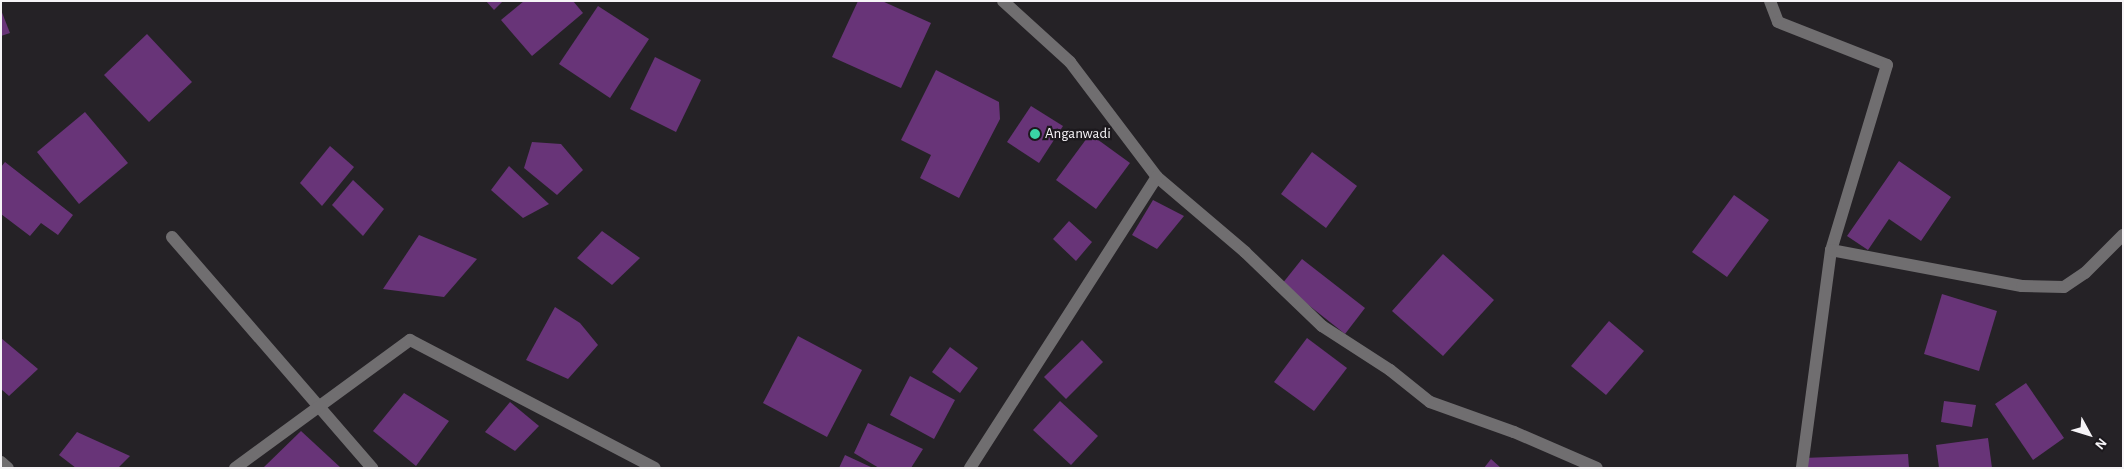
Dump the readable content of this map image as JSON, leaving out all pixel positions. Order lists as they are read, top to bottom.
{
  "places": ["Anganwadi"],
  "north": "bottom right"
}
